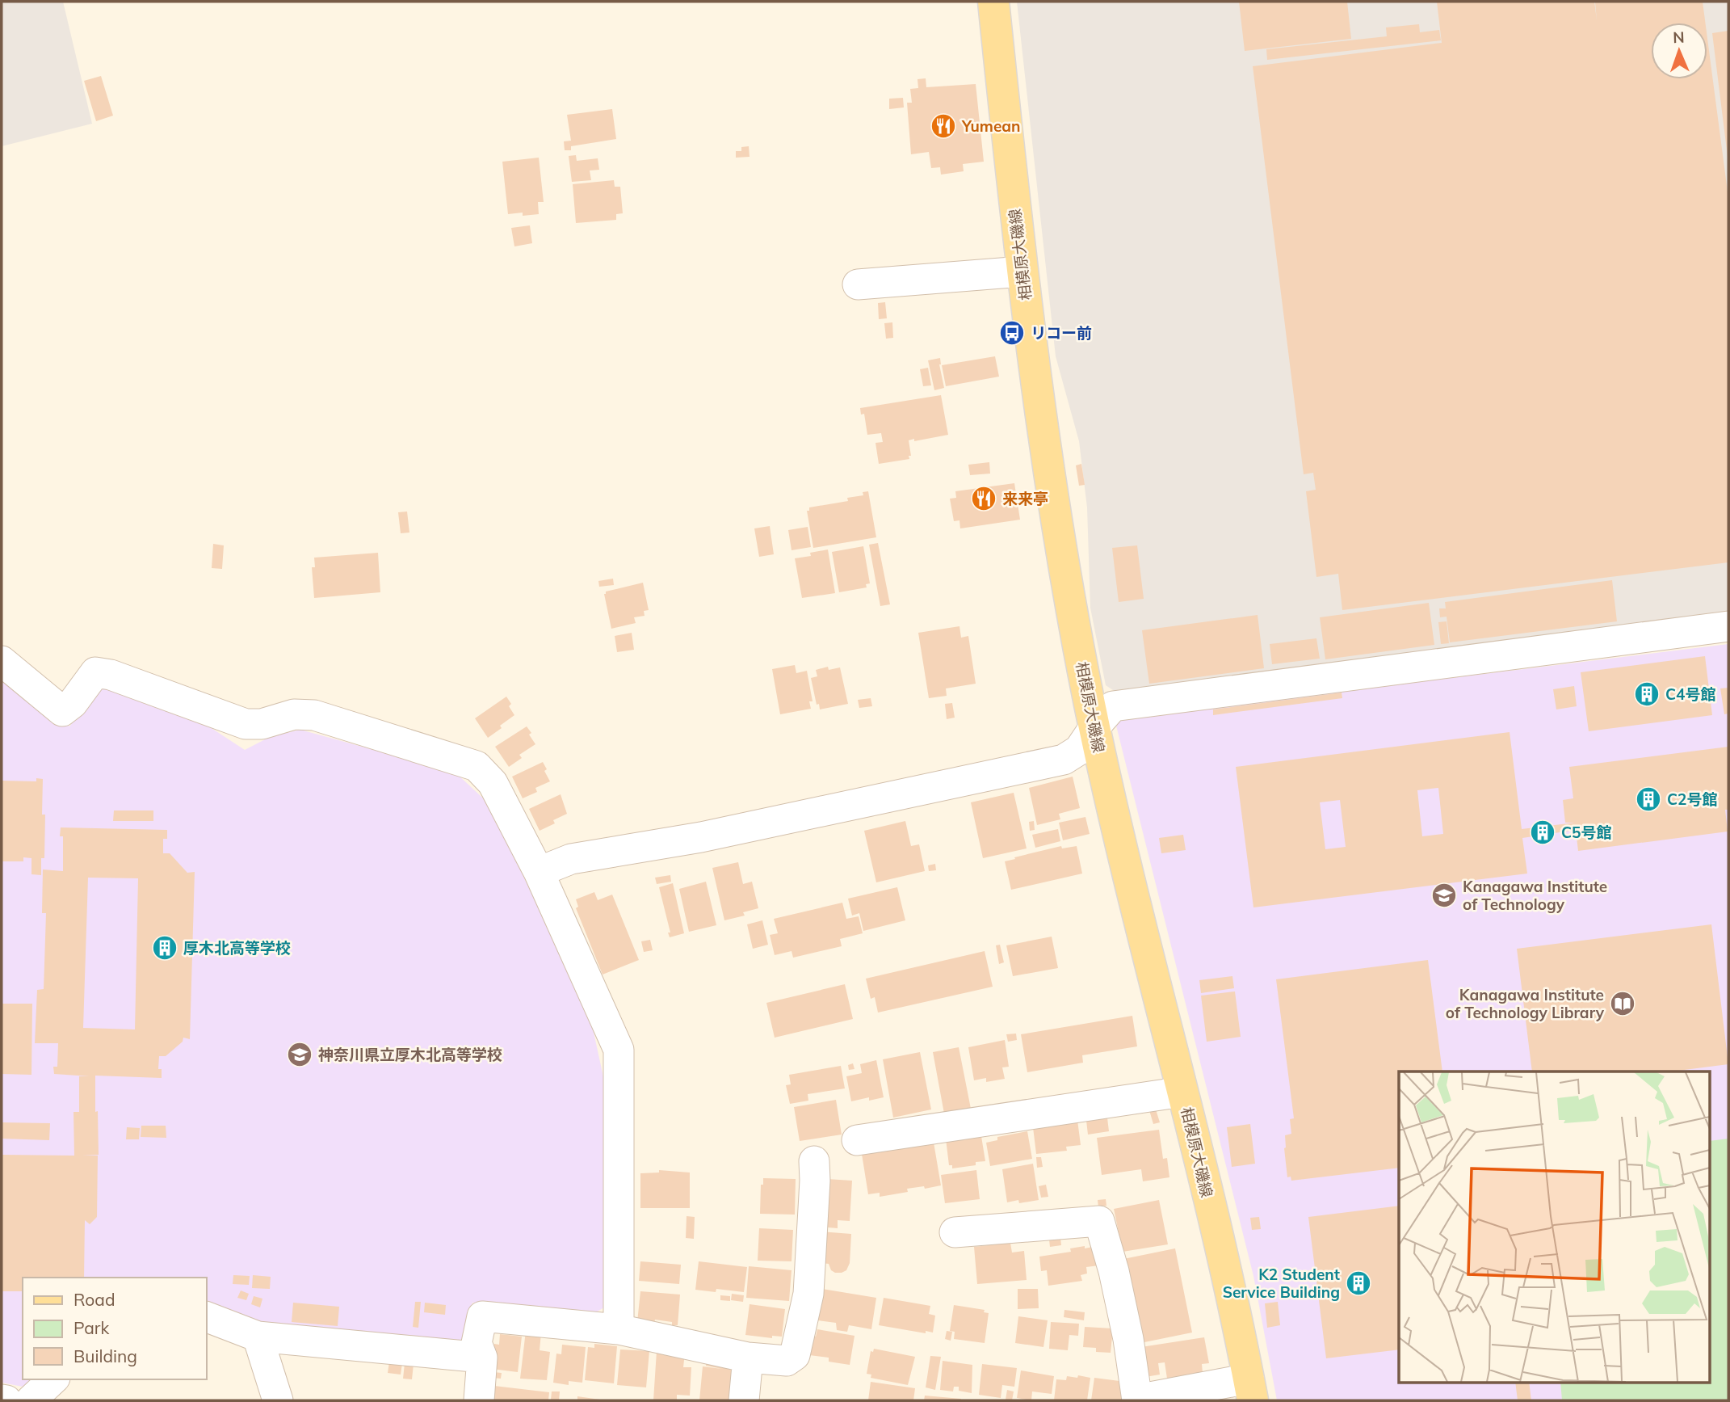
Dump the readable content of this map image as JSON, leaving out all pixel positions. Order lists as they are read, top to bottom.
{
  "streets": {
    "main road": ["相模原大磯線"]
  },
  "places": {
    "restaurant": ["Yumean", "来来亭"],
    "bus stop": ["リコー前"],
    "building": [
      "C4号館",
      "C2号館",
      "C5号館",
      "厚木北高等学校",
      "K2 Student Service Building"
    ],
    "school or university": ["Kanagawa Institute of Technology", "神奈川県立厚木北高等学校"],
    "library": ["Kanagawa Institute of Technology Library"]
  },
  "legend": ["Road", "Park", "Building"],
  "north": "top"
}
